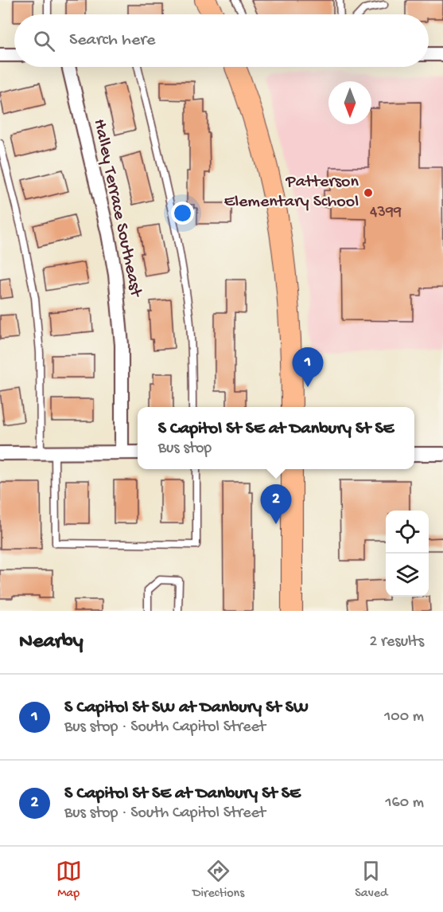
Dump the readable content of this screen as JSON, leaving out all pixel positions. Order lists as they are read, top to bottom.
{
  "streets": {
    "street": ["Halley Terrace Southeast"]
  },
  "places": ["Patterson Elementary School"],
  "house_numbers": ["4399"],
  "north": "bottom",
  "page": {
    "search": "Search here",
    "pins": ["1", "2"],
    "popup": ["S Capitol St SE at Danbury St SE", "Bus stop"],
    "heading": ["Nearby", "2 results"],
    "list": [
      {
        "mark": "1",
        "name": "S Capitol St SW at Danbury St SW",
        "note": "Bus stop · South Capitol Street",
        "value": "100 m"
      },
      {
        "mark": "2",
        "name": "S Capitol St SE at Danbury St SE",
        "note": "Bus stop · South Capitol Street",
        "value": "160 m"
      }
    ],
    "nav": ["Map", "Directions", "Saved"]
  }
}
